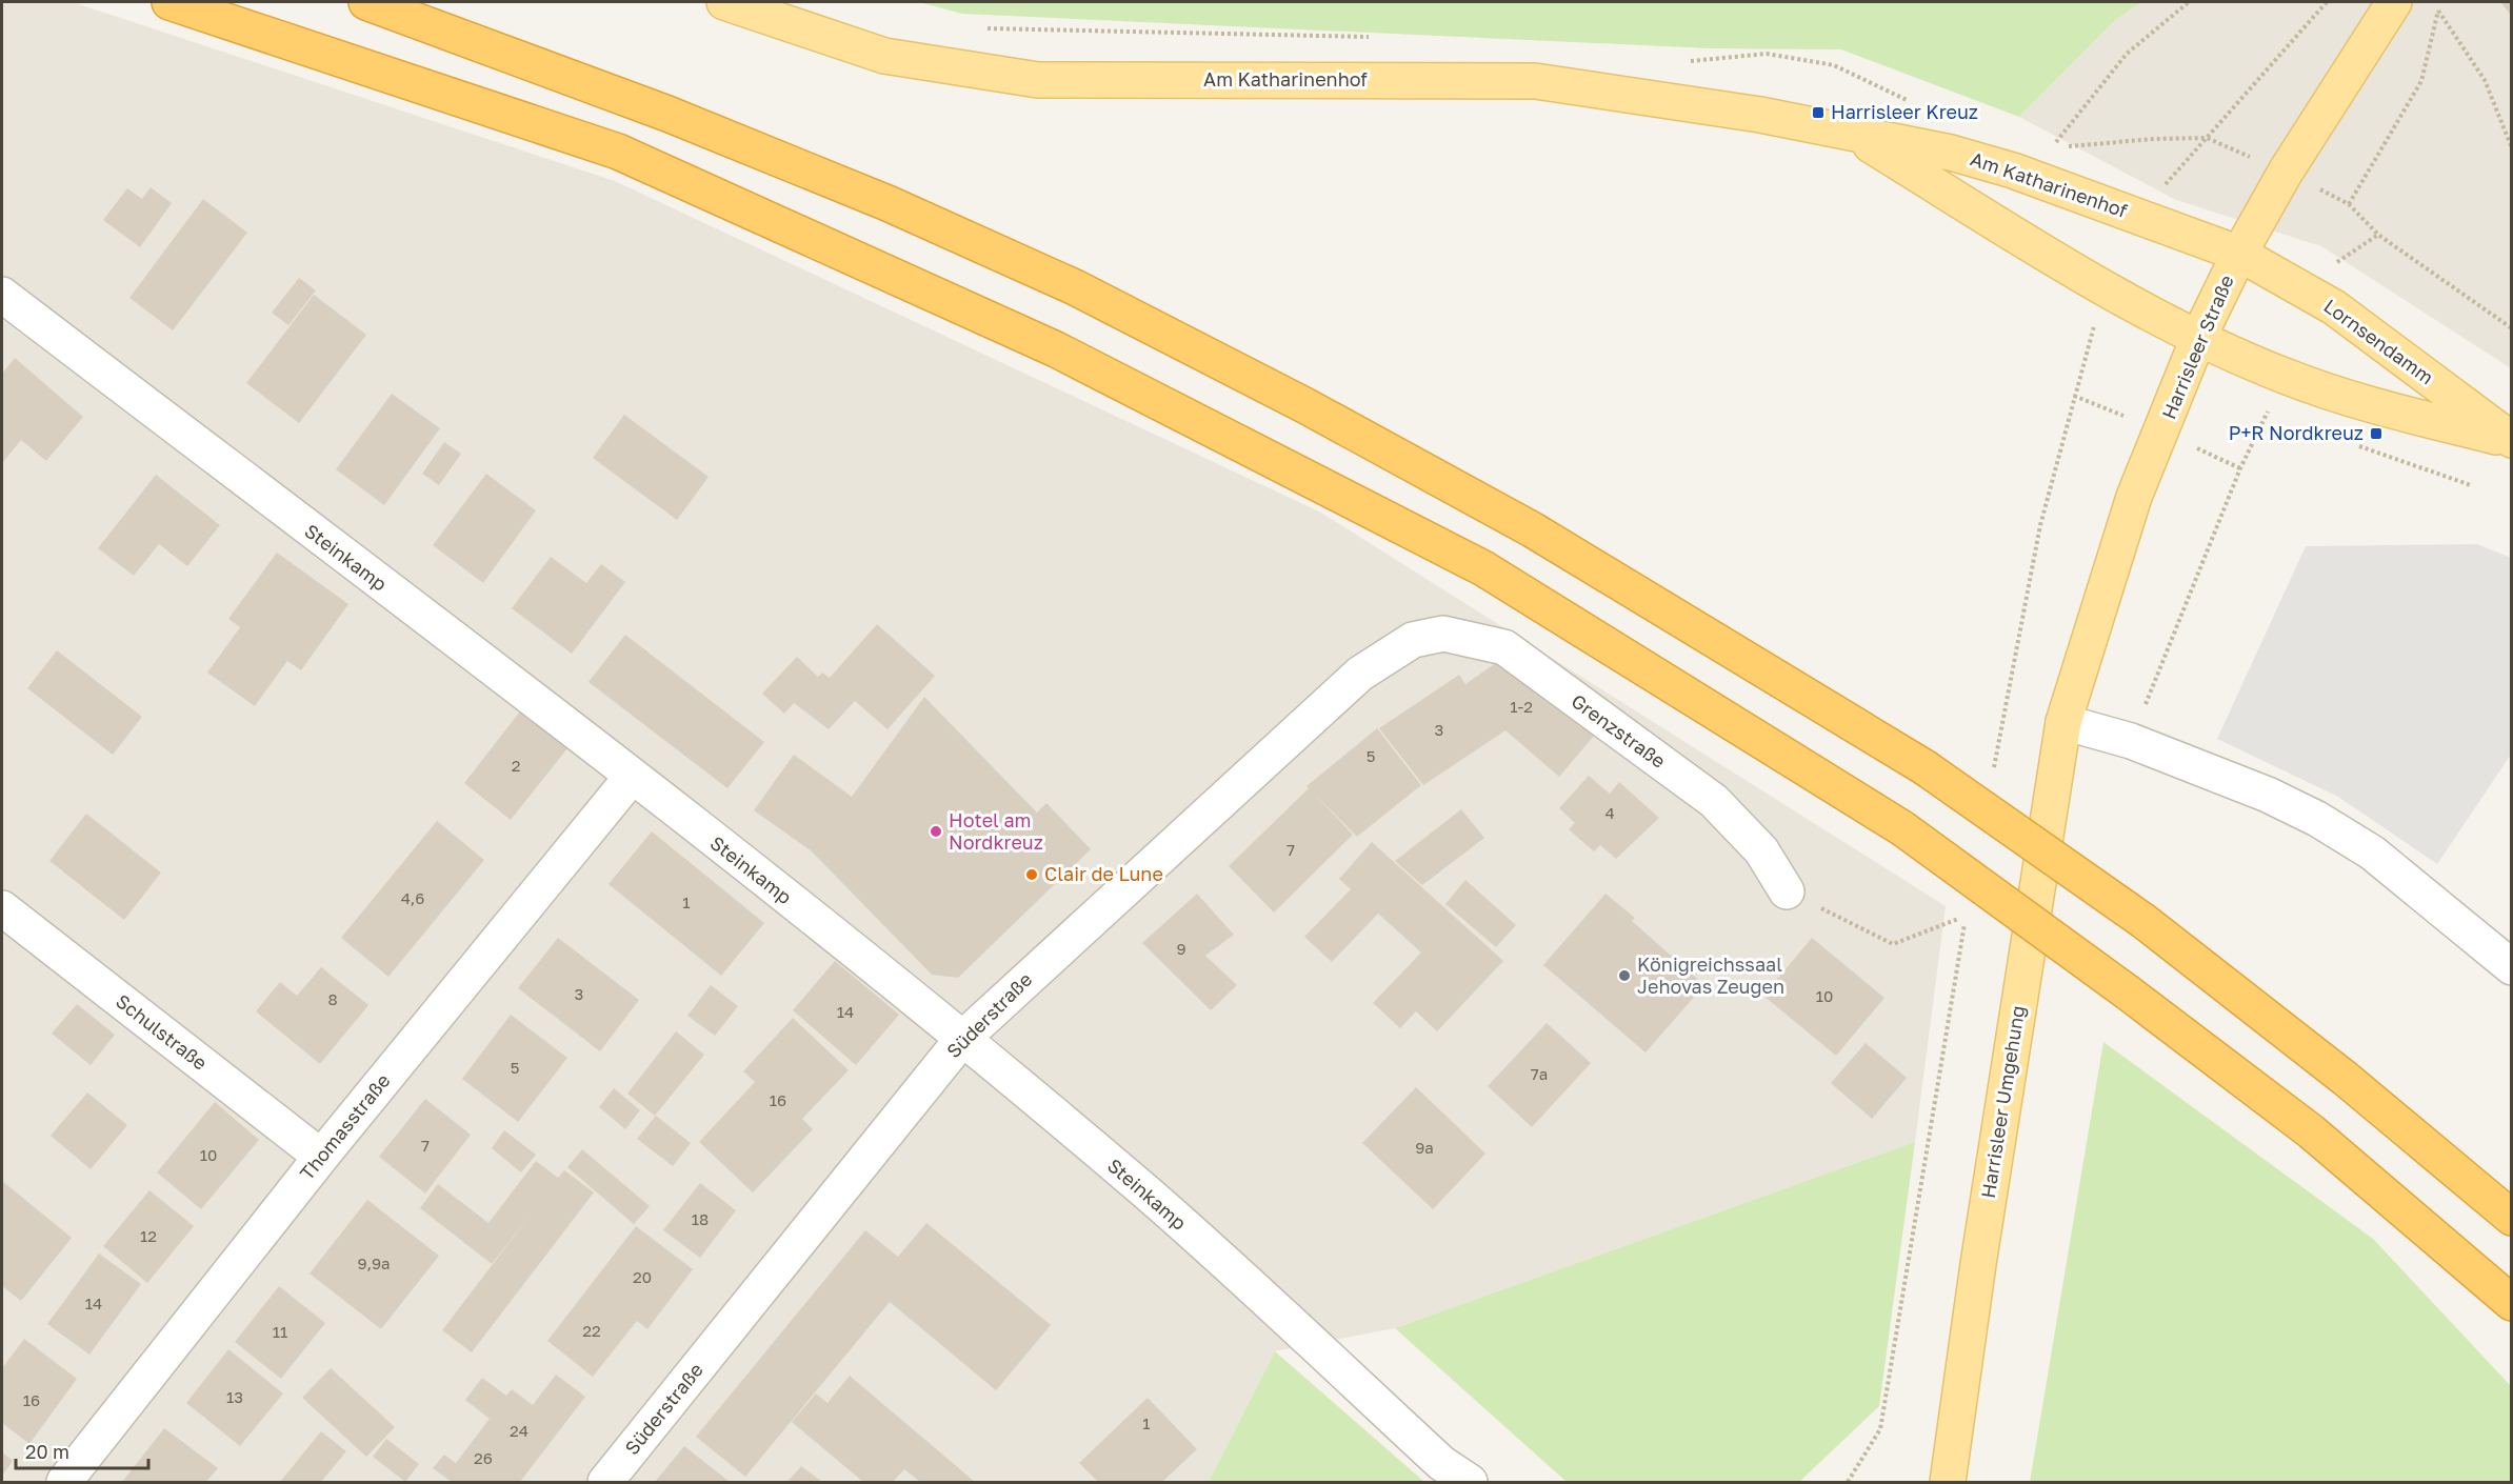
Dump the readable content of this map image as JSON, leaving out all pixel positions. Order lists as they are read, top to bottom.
{
  "streets": {
    "main road": [
      "Am Katharinenhof",
      "Lornsendamm",
      "Harrisleer Straße",
      "Harrisleer Umgehung"
    ],
    "street": [
      "Steinkamp",
      "Grenzstraße",
      "Süderstraße",
      "Schulstraße",
      "Thomasstraße"
    ]
  },
  "crossings": [
    ["Am Katharinenhof", "Lornsendamm"],
    ["Am Katharinenhof", "Harrisleer Straße"],
    ["Lornsendamm", "Harrisleer Straße"],
    ["Harrisleer Straße", "Harrisleer Umgehung"],
    ["Steinkamp", "Süderstraße"],
    ["Steinkamp", "Thomasstraße"],
    ["Grenzstraße", "Süderstraße"],
    ["Schulstraße", "Thomasstraße"]
  ],
  "places": {
    "transit": ["Harrisleer Kreuz", "P+R Nordkreuz"],
    "other": ["Hotel am Nordkreuz", "Clair de Lune", "Königreichssaal Jehovas Zeugen"]
  },
  "house_numbers": [
    "1-2",
    "3",
    "5",
    "2",
    "4",
    "7",
    "4,6",
    "1",
    "9",
    "3",
    "10",
    "8",
    "14",
    "5",
    "7a",
    "16",
    "7",
    "9a",
    "10",
    "18",
    "12",
    "9,9a",
    "20",
    "14",
    "22",
    "11",
    "13",
    "16",
    "1",
    "24",
    "26"
  ],
  "scale_bar": "20 m"
}
